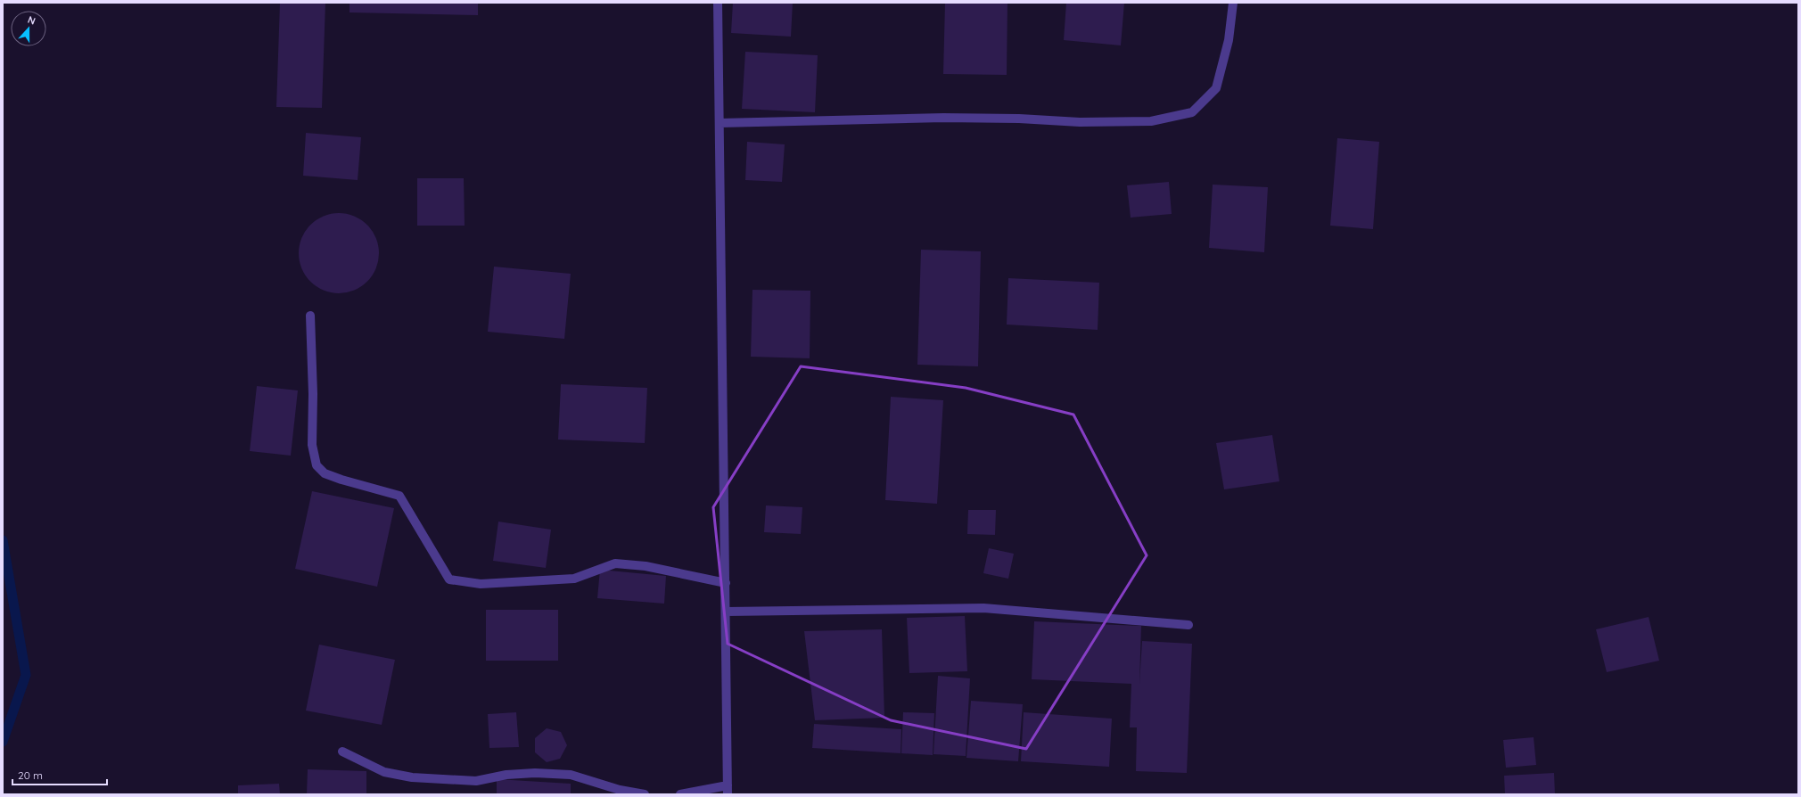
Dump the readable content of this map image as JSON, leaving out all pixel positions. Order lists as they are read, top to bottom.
{
  "scale_bar": "20 m",
  "north": "top"
}
